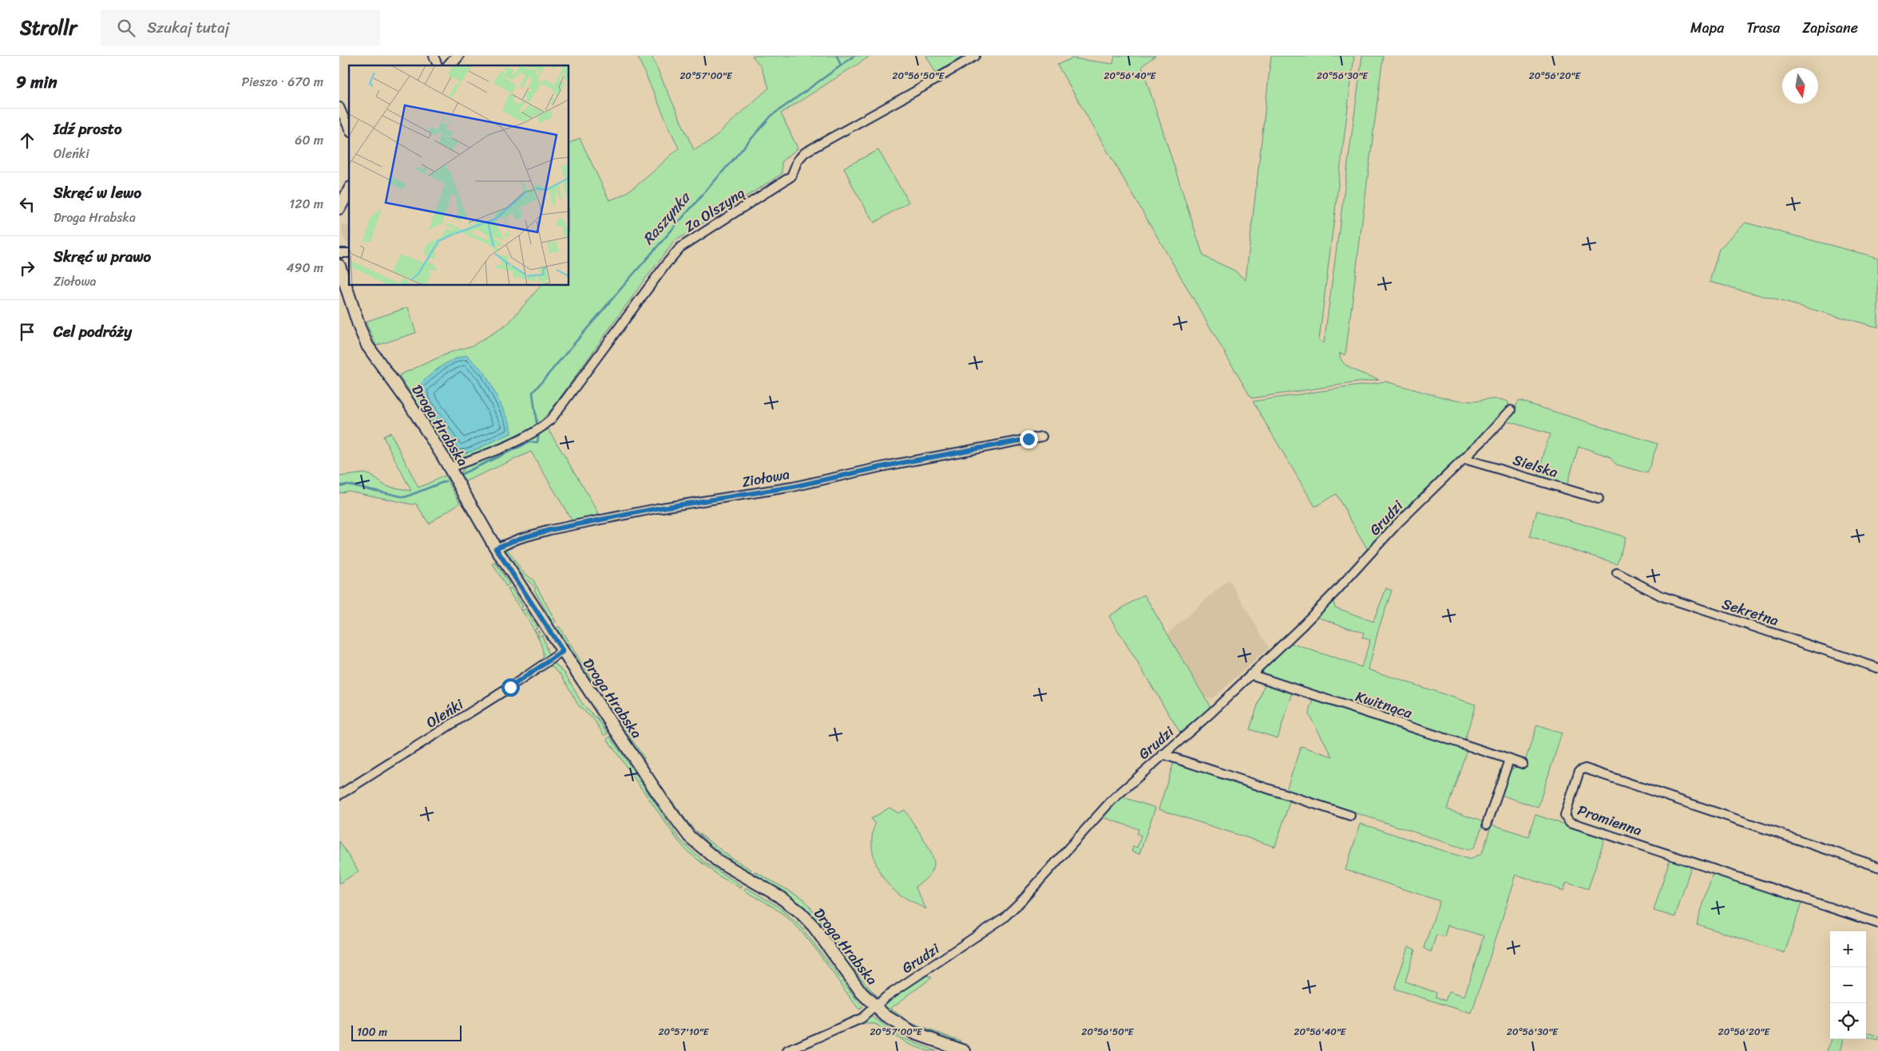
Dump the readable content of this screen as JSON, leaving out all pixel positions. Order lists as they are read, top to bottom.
{
  "streets": {
    "street": [
      "Za Olszyną",
      "Droga Hrabska",
      "Sielska",
      "Ziołowa",
      "Grudzi",
      "Sekretna",
      "Kwitnąca",
      "Oleńki",
      "Promienna"
    ]
  },
  "crossings": [
    ["Za Olszyną", "Droga Hrabska"],
    ["Droga Hrabska", "Ziołowa"],
    ["Droga Hrabska", "Grudzi"],
    ["Droga Hrabska", "Oleńki"],
    ["Sielska", "Grudzi"],
    ["Grudzi", "Kwitnąca"]
  ],
  "water": ["Raszynka"],
  "scale_bar": "100 m",
  "north": "bottom",
  "page": {
    "header": "Strollr",
    "search": "Szukaj tutaj",
    "nav": ["Mapa", "Trasa", "Zapisane"],
    "heading": ["9 min", "Pieszo · 670 m"],
    "list": [
      ["Idź prosto", "Oleńki", "60 m"],
      ["Skręć w lewo", "Droga Hrabska", "120 m"],
      ["Skręć w prawo", "Ziołowa", "490 m"],
      "Cel podróży"
    ],
    "map_buttons": ["+", "−"],
    "scale": "100 m"
  },
  "coordinates": [
    "20°57'00\"E",
    "20°56'50\"E",
    "20°56'40\"E",
    "20°56'30\"E",
    "20°56'20\"E",
    "20°57'10\"E"
  ]
}
